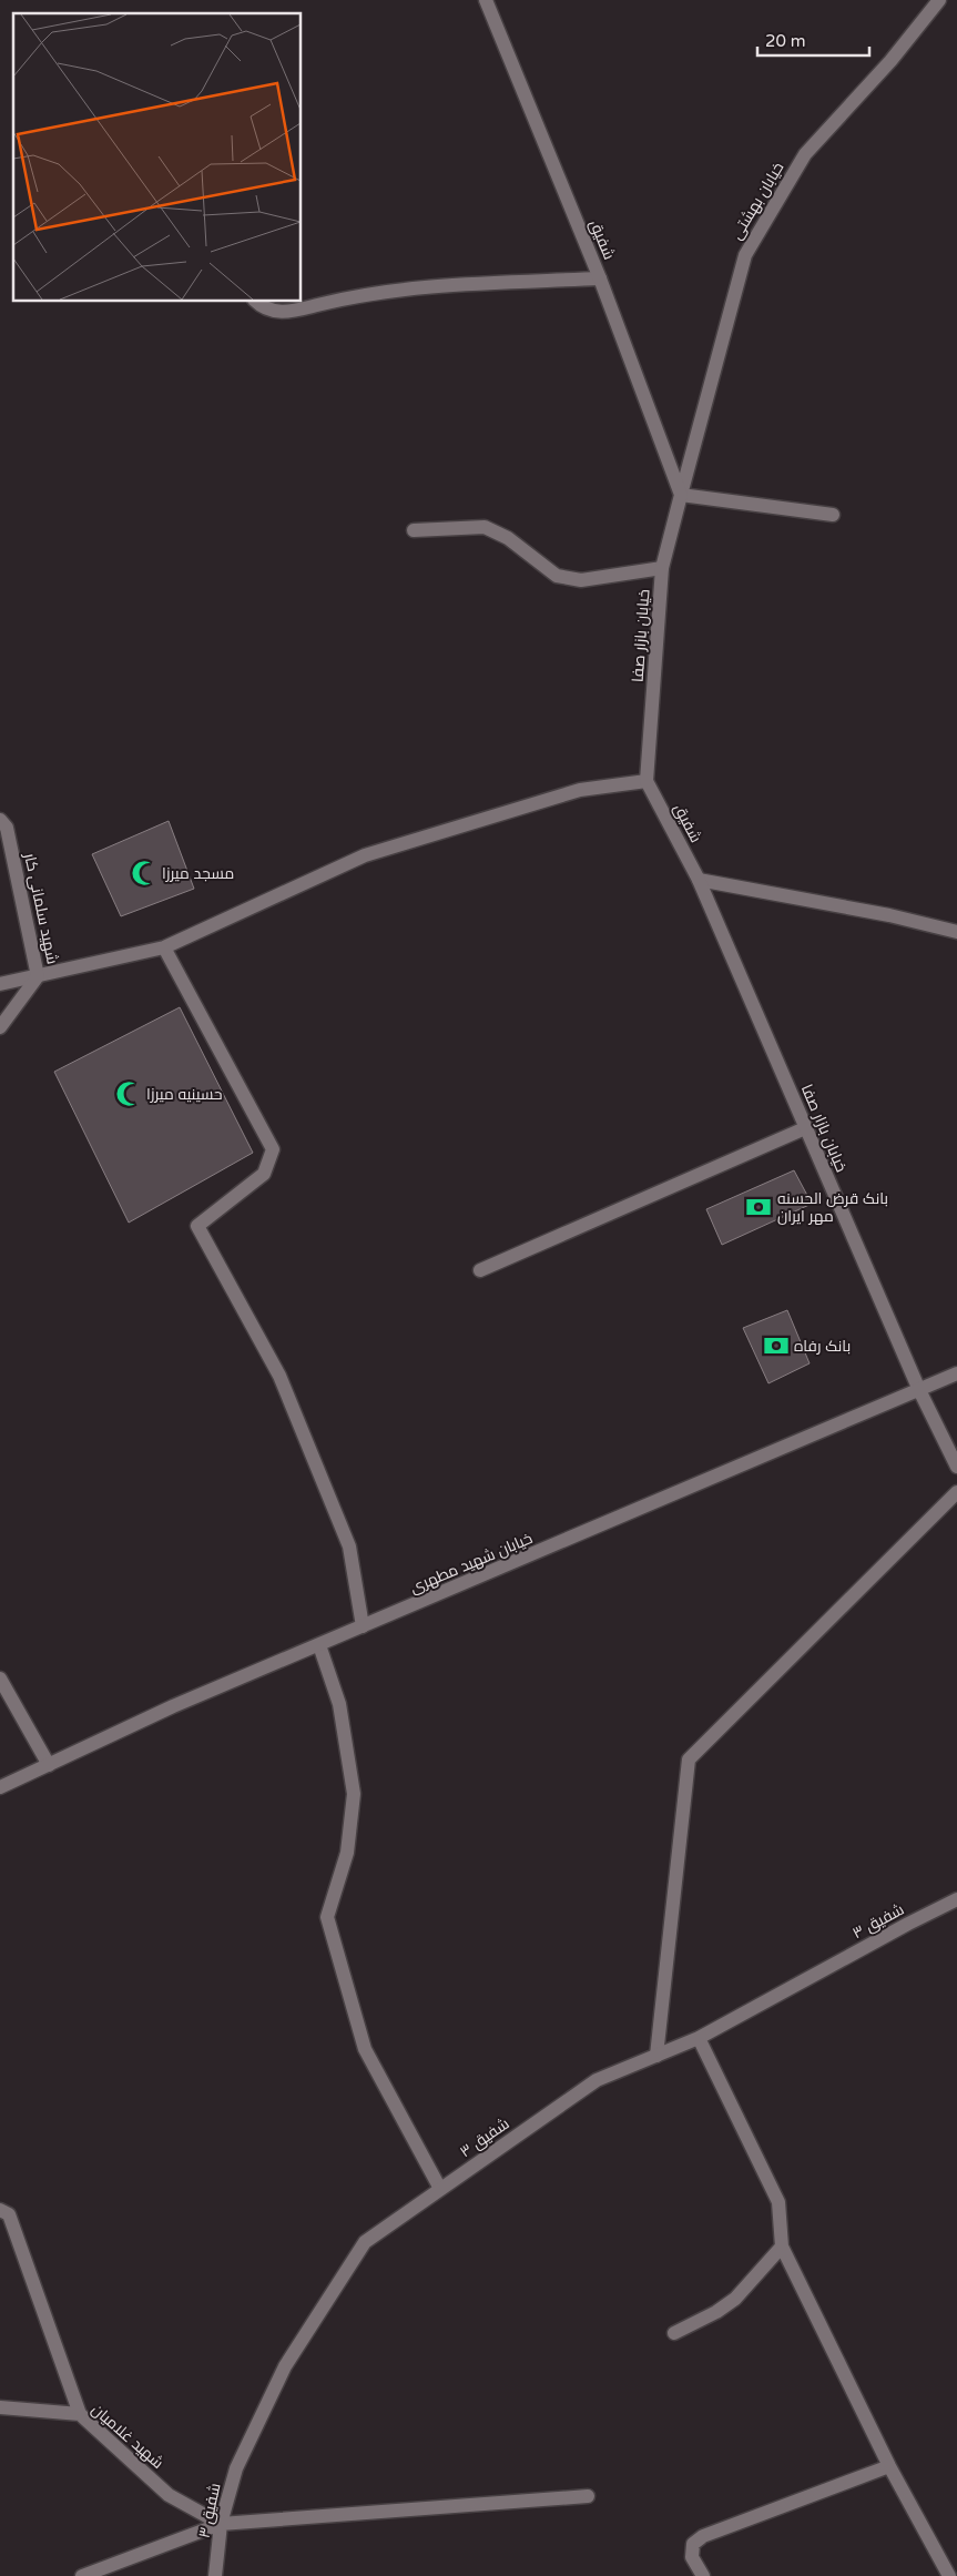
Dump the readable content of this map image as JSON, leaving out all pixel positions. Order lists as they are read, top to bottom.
{
  "streets": {
    "street": [
      "خیابان بهشتی",
      "شفیق",
      "خیابان بازار صفا",
      "شهید سلمانی کار",
      "خیابان شهید مطهری",
      "شفیق ۳",
      "شهید غلامیان"
    ]
  },
  "crossings": [
    ["خیابان بهشتی", "شفیق"],
    ["خیابان بهشتی", "خیابان بازار صفا"],
    ["شفیق", "خیابان بازار صفا"],
    ["خیابان بازار صفا", "خیابان شهید مطهری"],
    ["شفیق ۳", "شهید غلامیان"]
  ],
  "places": {
    "mosque": ["مسجد میرزا", "حسینیه میرزا"],
    "bank": ["بانک قرض الحسنه مهر ایران", "بانک رفاه"]
  },
  "scale_bar": "20 m"
}
